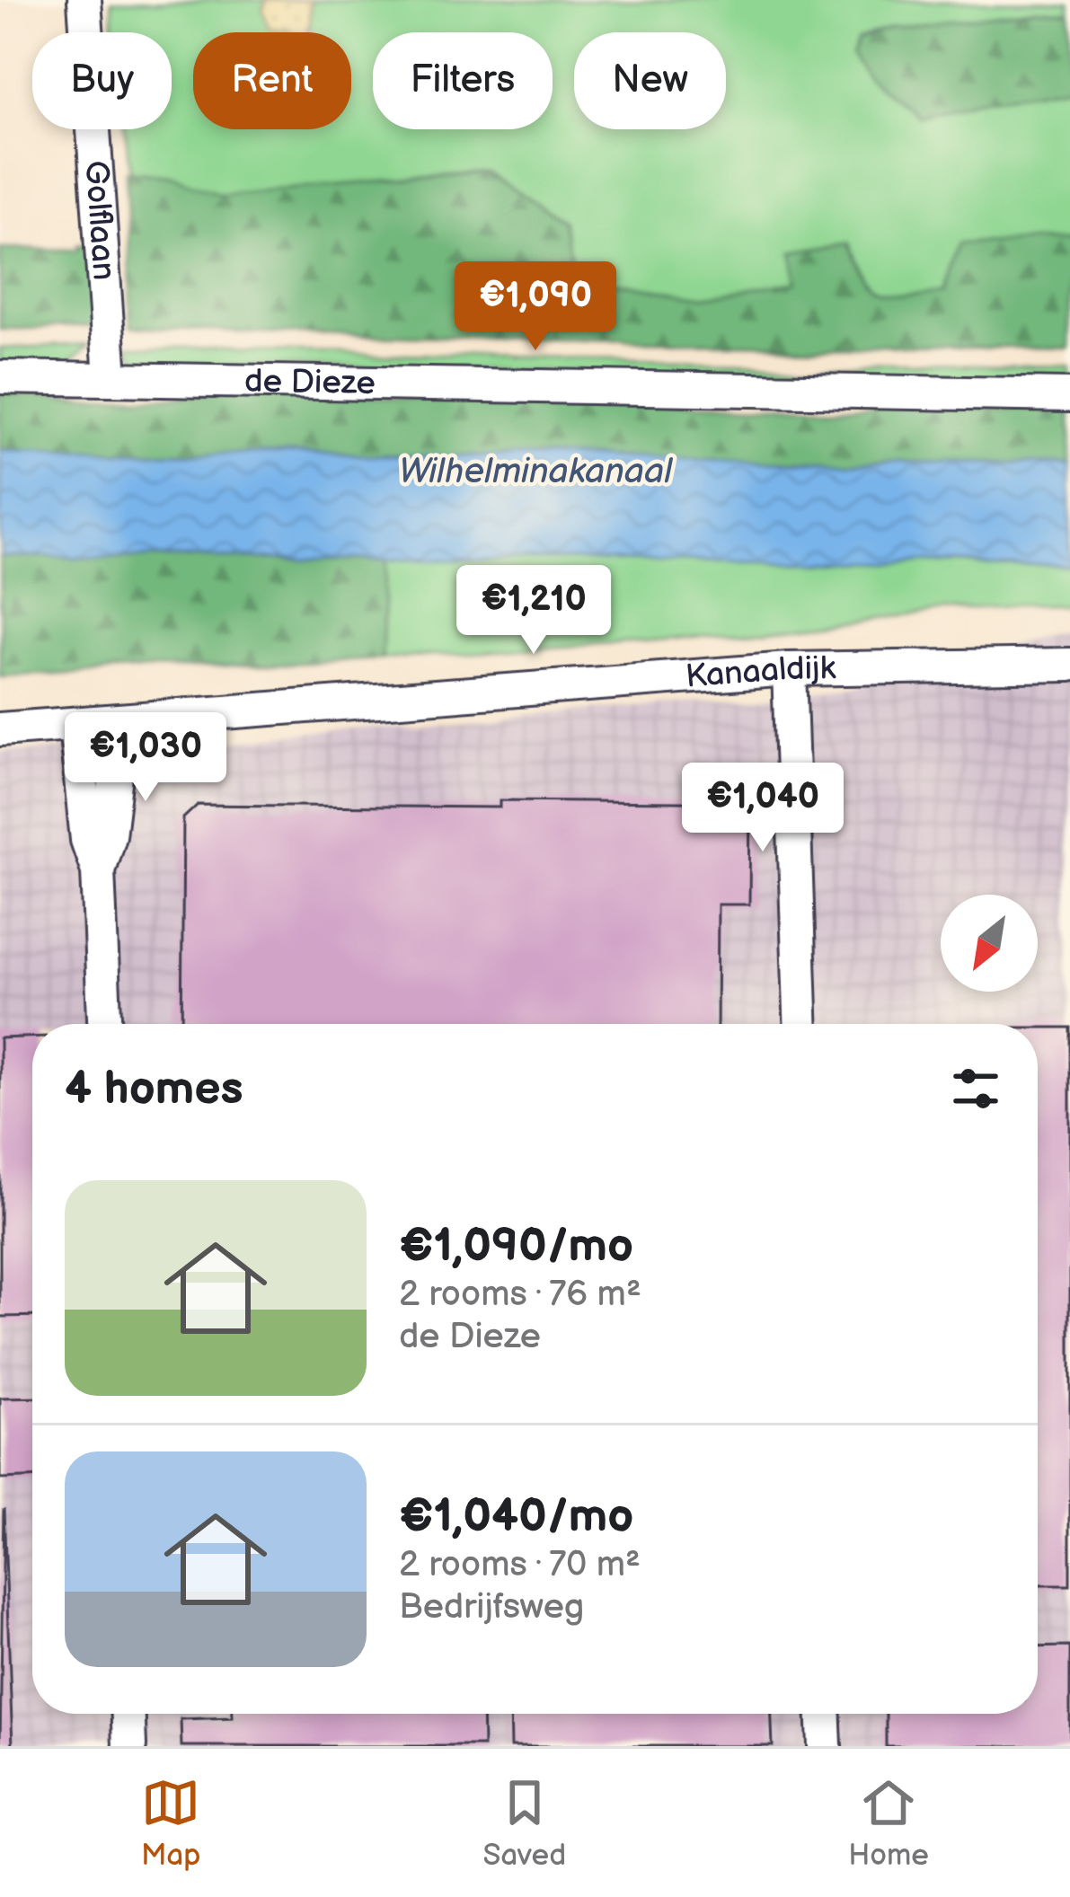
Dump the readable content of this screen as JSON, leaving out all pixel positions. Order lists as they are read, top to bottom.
{
  "streets": {
    "street": ["Golflaan", "de Dieze", "Kanaaldijk"]
  },
  "crossings": [
    ["Golflaan", "de Dieze"]
  ],
  "water": ["Wilhelminakanaal"],
  "north": "bottom left",
  "page": {
    "chip": [
      "Buy",
      "Rent",
      "Filters",
      "New"
    ],
    "price": [
      "€1,090",
      "€1,210",
      "€1,030",
      "€1,040"
    ],
    "heading": "4 homes",
    "list": [
      {
        "name": "€1,090/mo",
        "note": "2 rooms · 76 m² · de Dieze"
      },
      {
        "name": "€1,040/mo",
        "note": "2 rooms · 70 m² · Bedrijfsweg"
      }
    ],
    "tabs": ["Map", "Saved", "Home"]
  }
}
